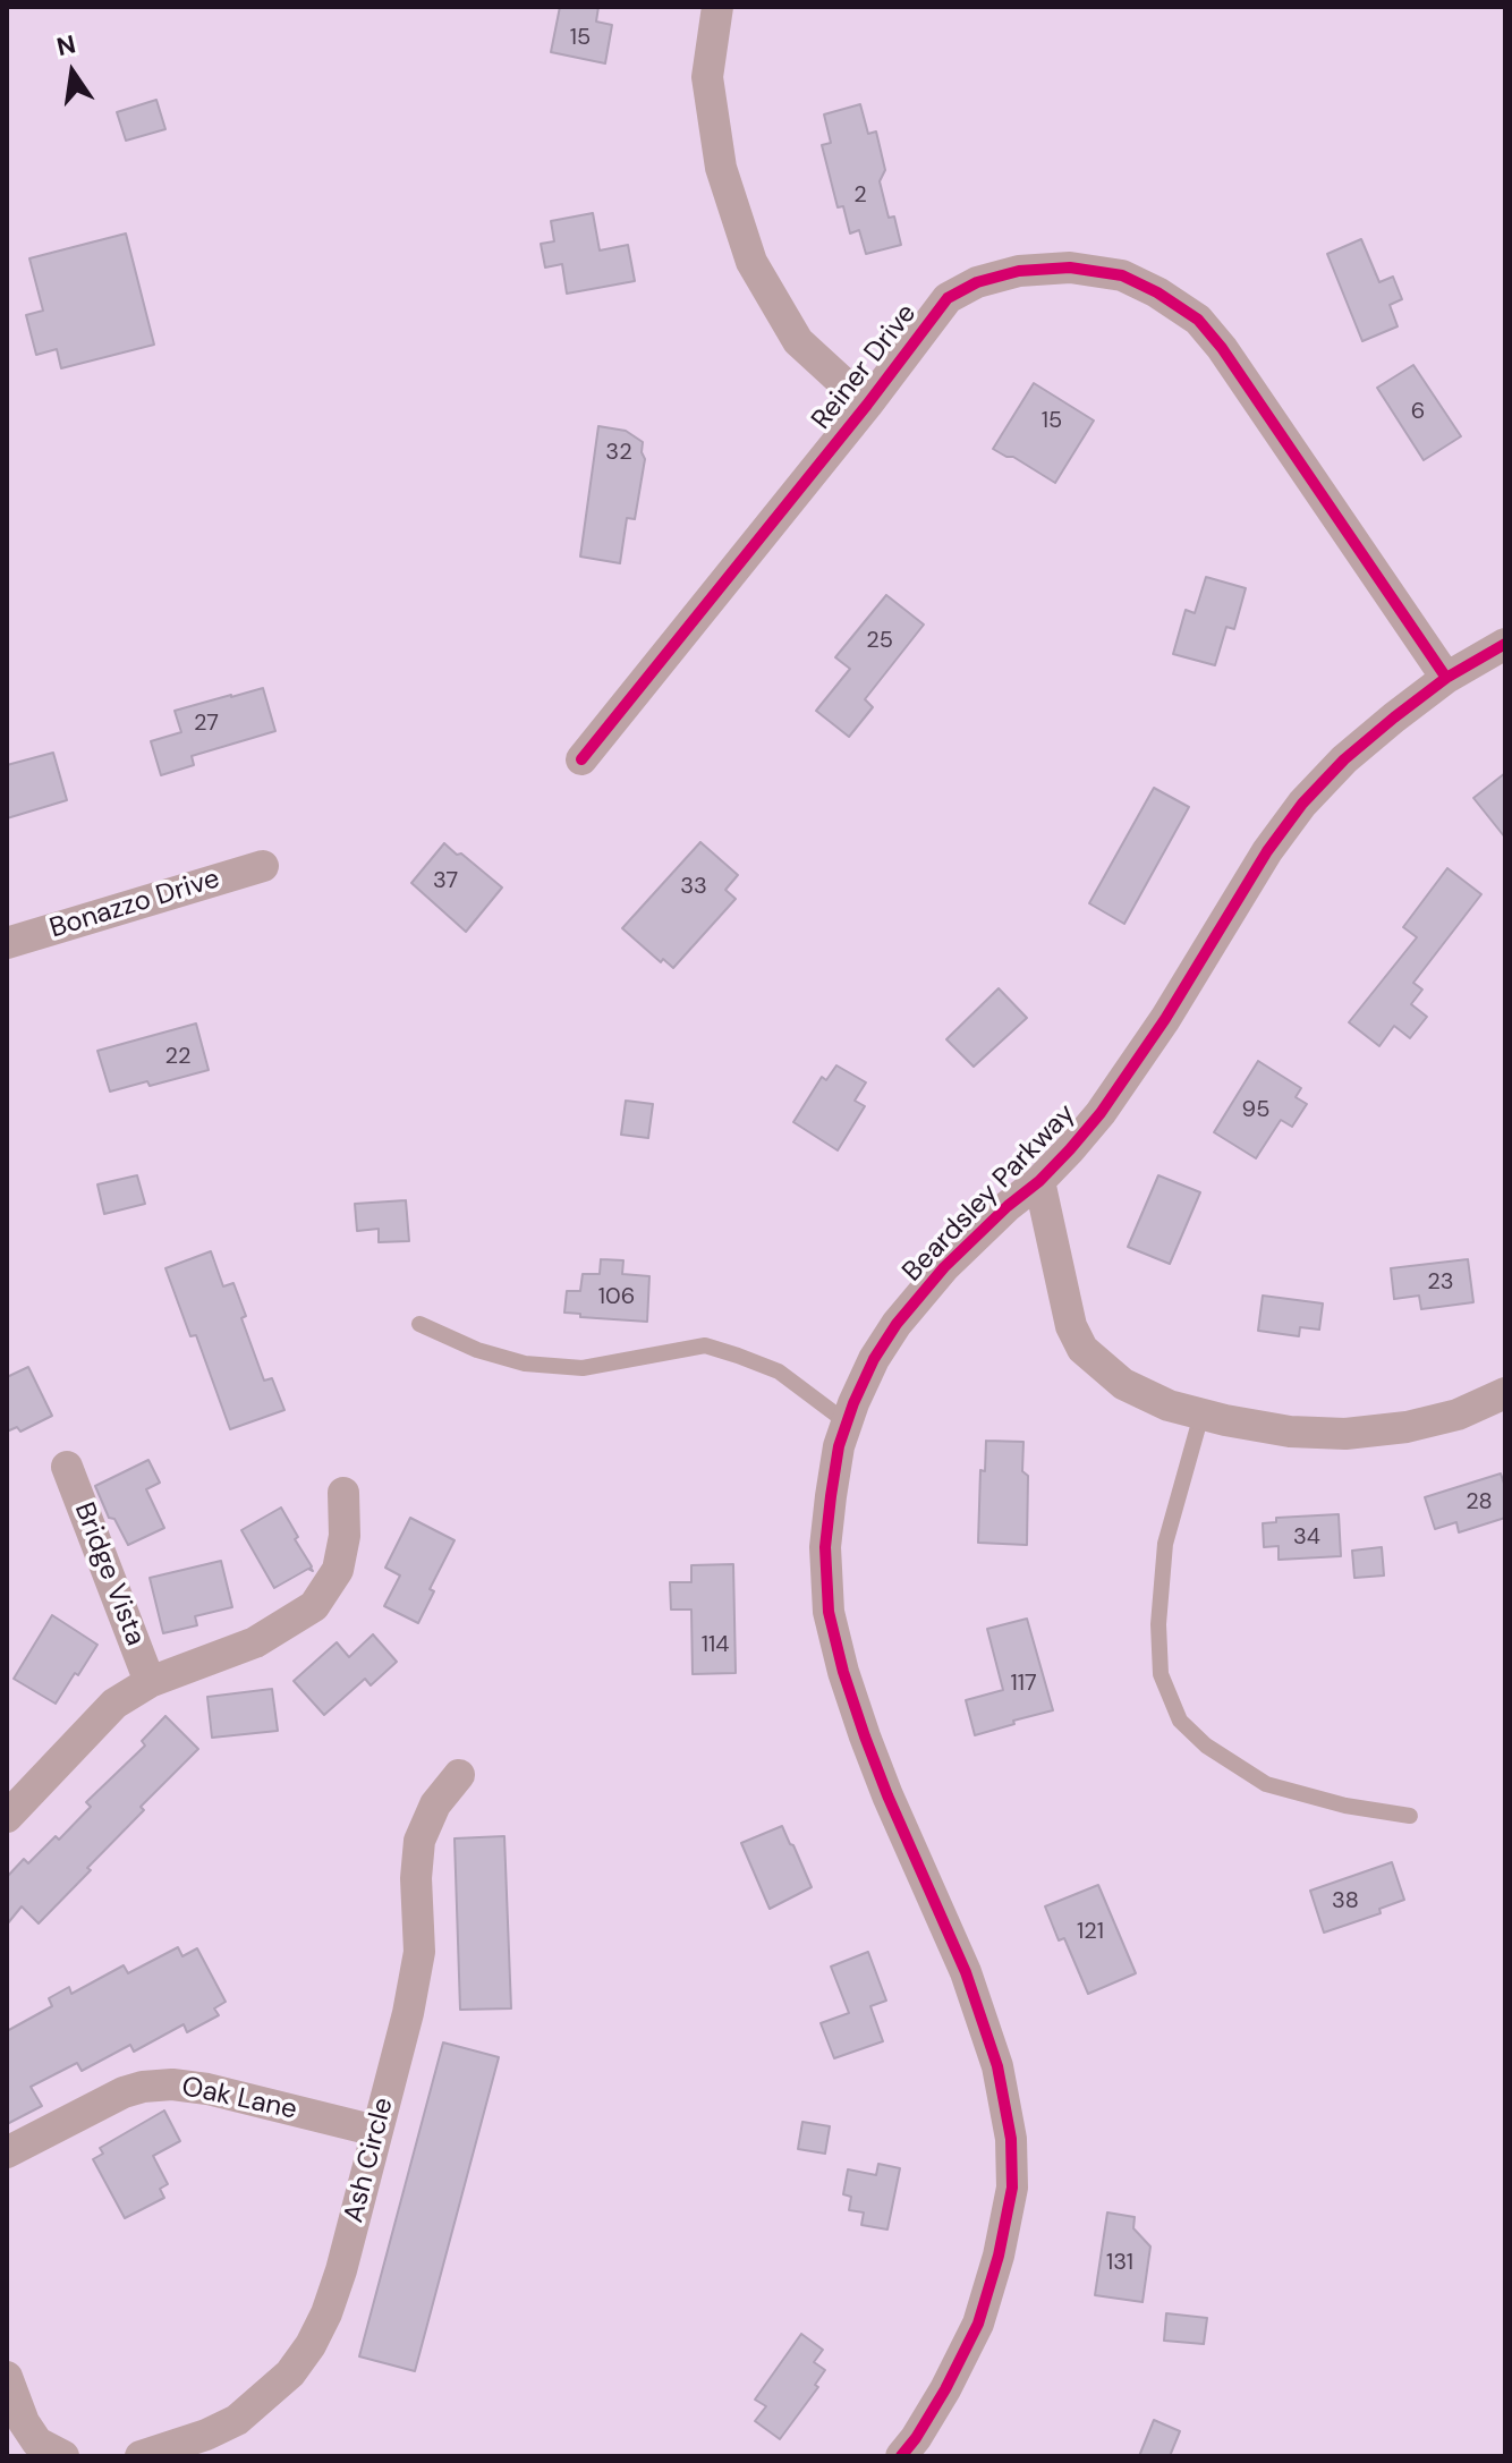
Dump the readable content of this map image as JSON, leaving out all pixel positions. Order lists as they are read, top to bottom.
{
  "streets": {
    "street": [
      "Reiner Drive",
      "Bonazzo Drive",
      "Beardsley Parkway",
      "Bridge Vista",
      "Oak Lane",
      "Ash Circle"
    ]
  },
  "crossings": [
    ["Reiner Drive", "Beardsley Parkway"],
    ["Oak Lane", "Ash Circle"]
  ],
  "house_numbers": [
    "15",
    "2",
    "6",
    "15",
    "32",
    "25",
    "27",
    "37",
    "33",
    "22",
    "95",
    "23",
    "106",
    "28",
    "34",
    "114",
    "117",
    "38",
    "121",
    "131"
  ],
  "north": "top"
}
